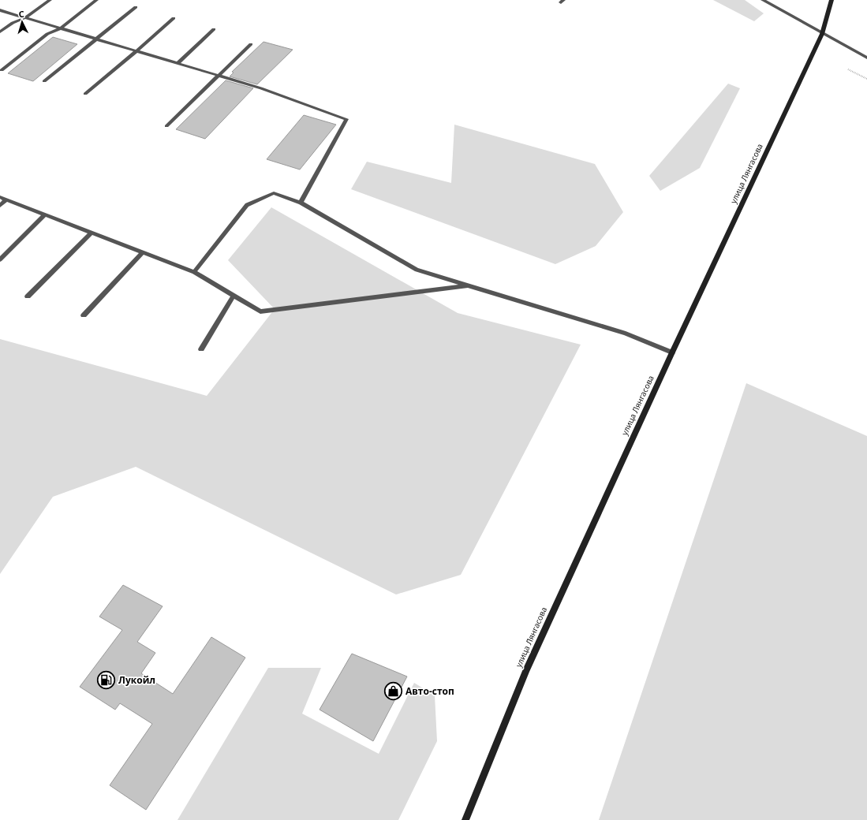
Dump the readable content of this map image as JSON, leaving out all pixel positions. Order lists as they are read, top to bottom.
{
  "streets": {
    "main road": ["улица Лянгасова"]
  },
  "places": {
    "fuel station": ["Лукойл"],
    "shop": ["Авто-стоп"]
  },
  "north": "top"
}
